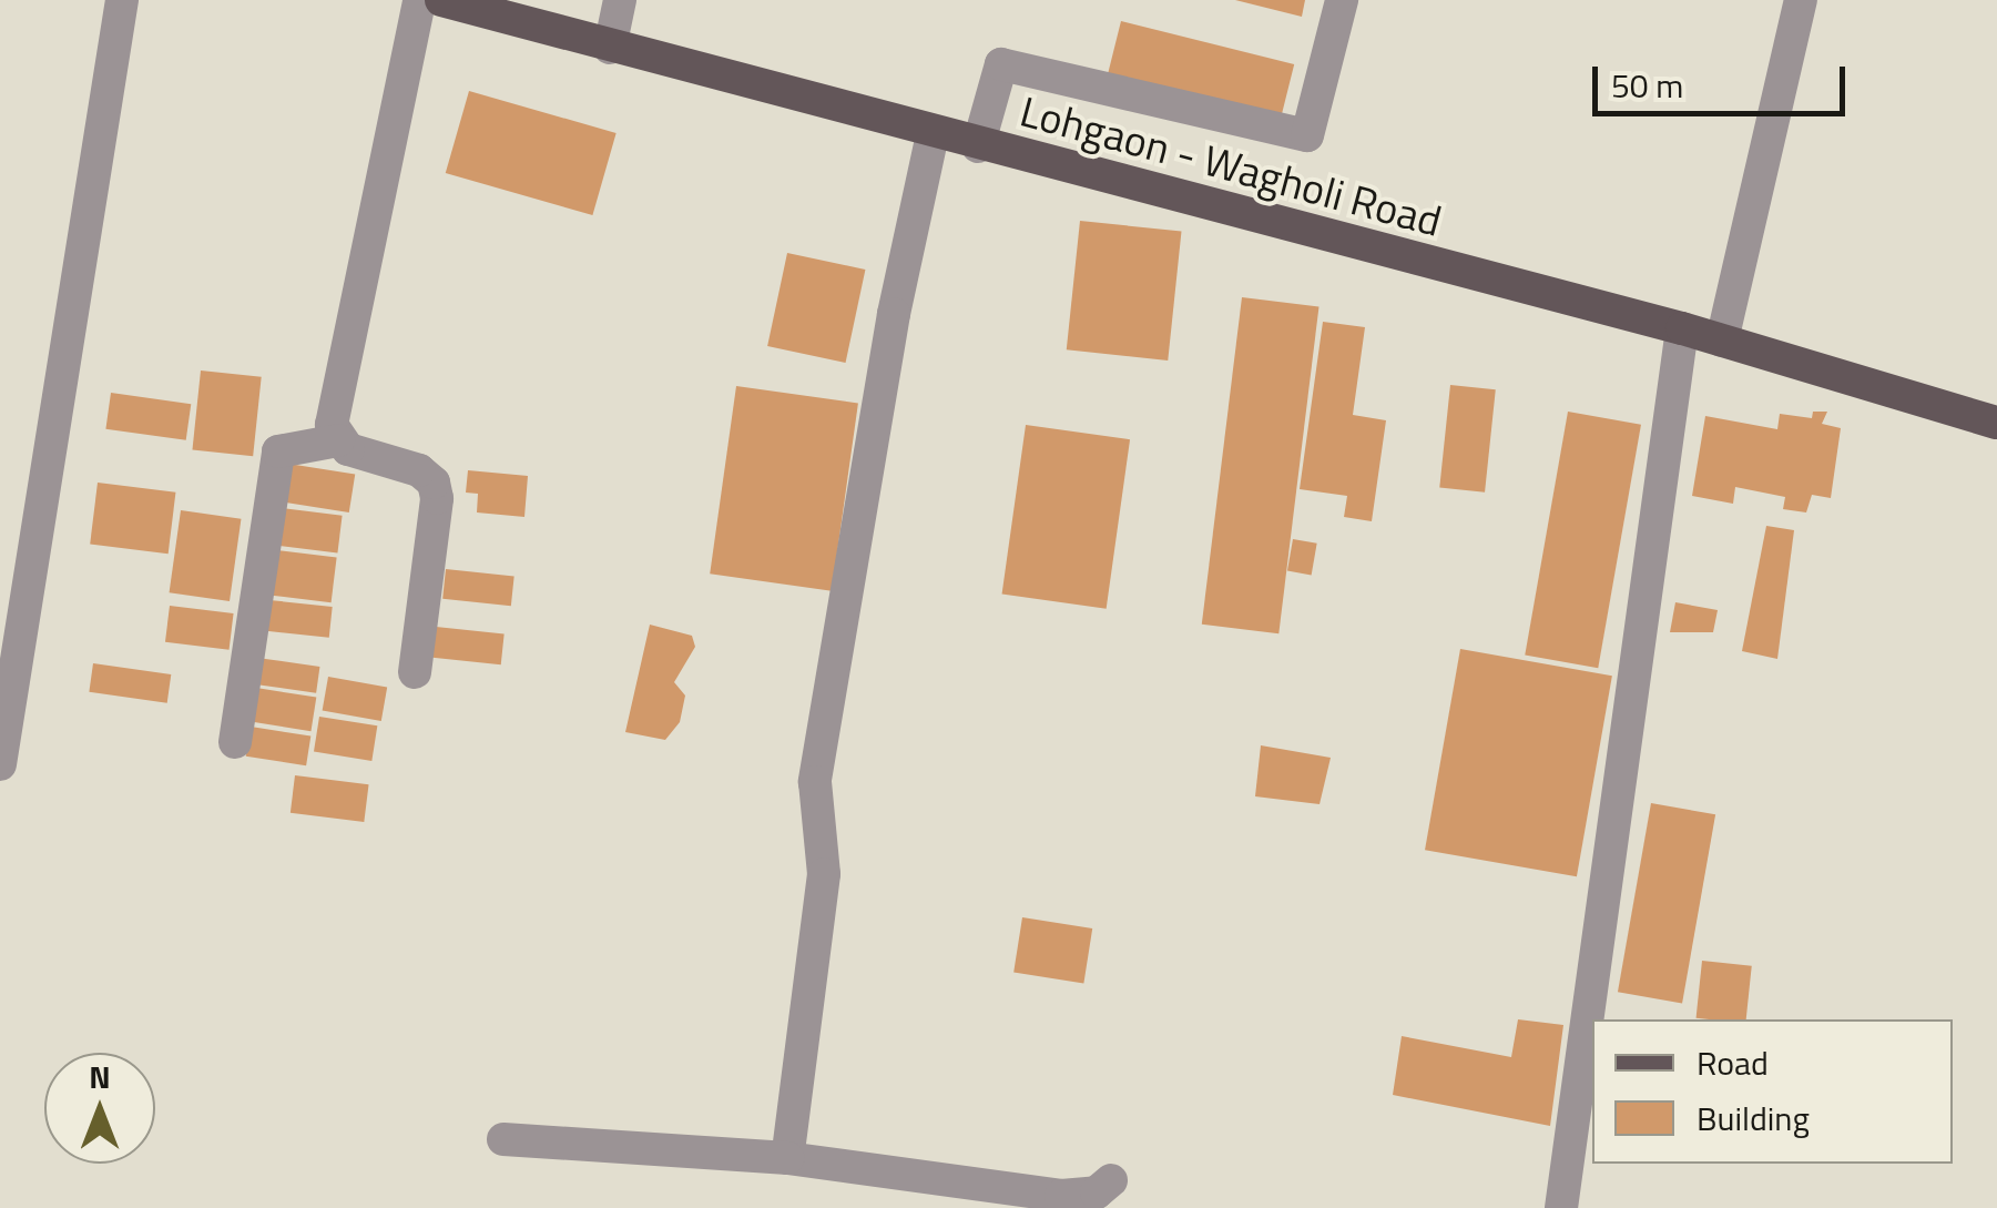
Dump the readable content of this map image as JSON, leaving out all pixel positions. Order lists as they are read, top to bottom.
{
  "streets": {
    "main road": ["Lohgaon - Wagholi Road"]
  },
  "legend": ["Road", "Building"],
  "scale_bar": "50 m",
  "north": "top"
}
